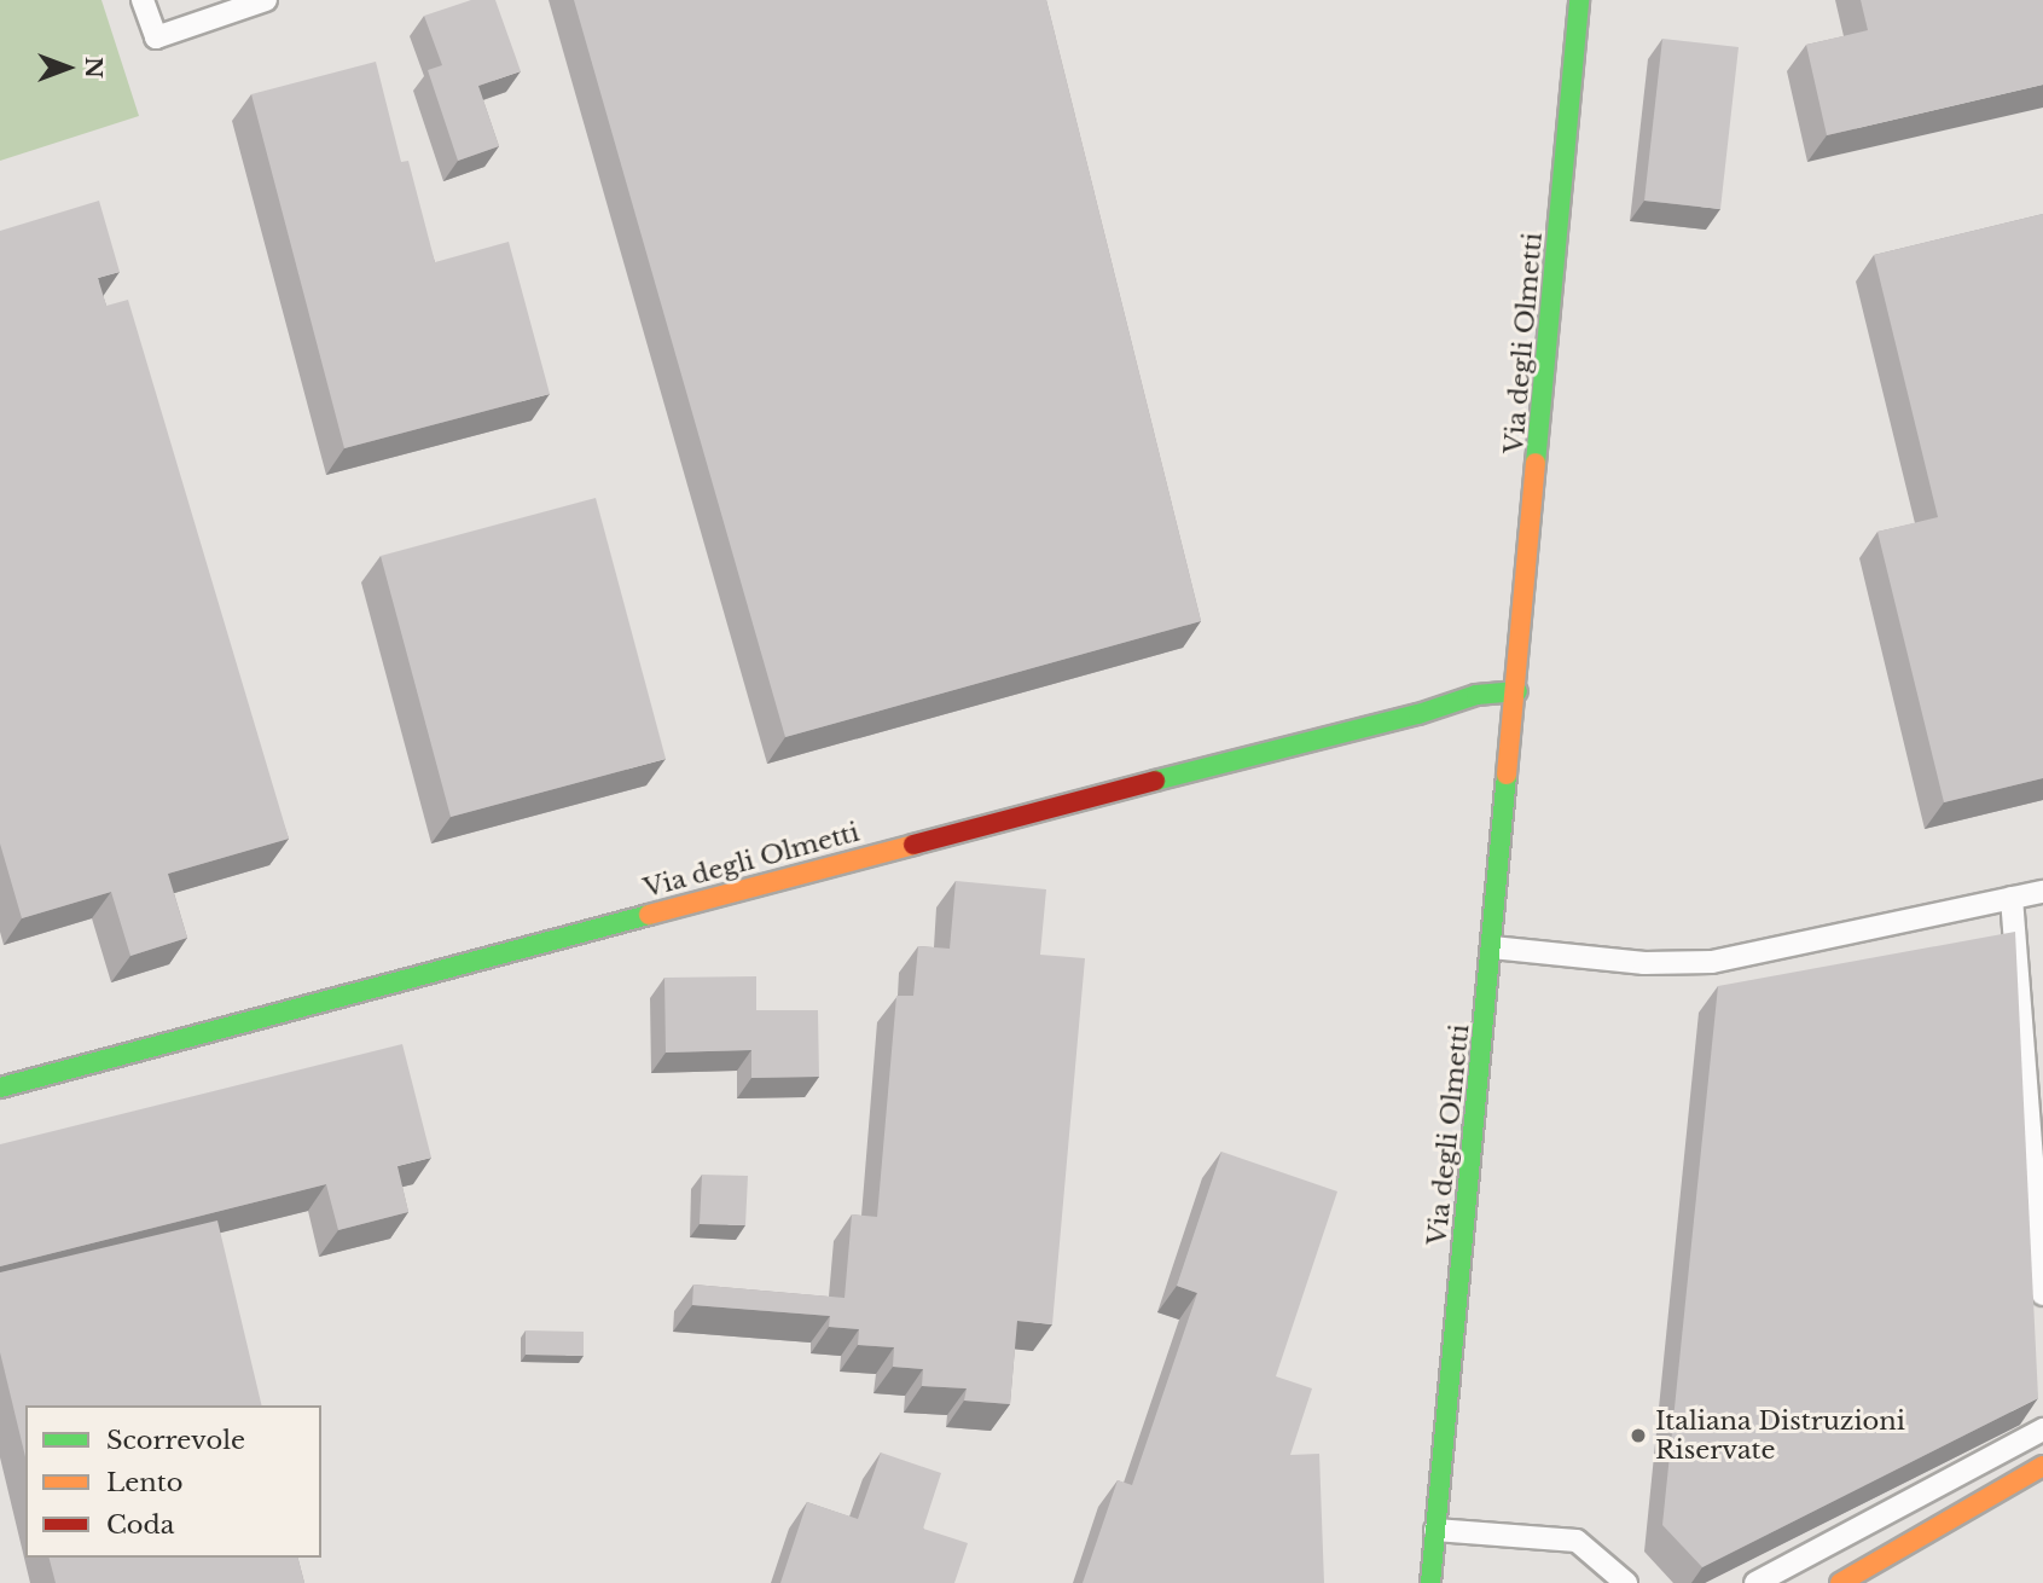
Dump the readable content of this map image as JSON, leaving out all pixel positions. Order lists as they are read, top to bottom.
{
  "streets": {
    "street": ["Via degli Olmetti"]
  },
  "places": ["Italiana Distruzioni Riservate"],
  "legend": ["Scorrevole", "Lento", "Coda"],
  "north": "right"
}
